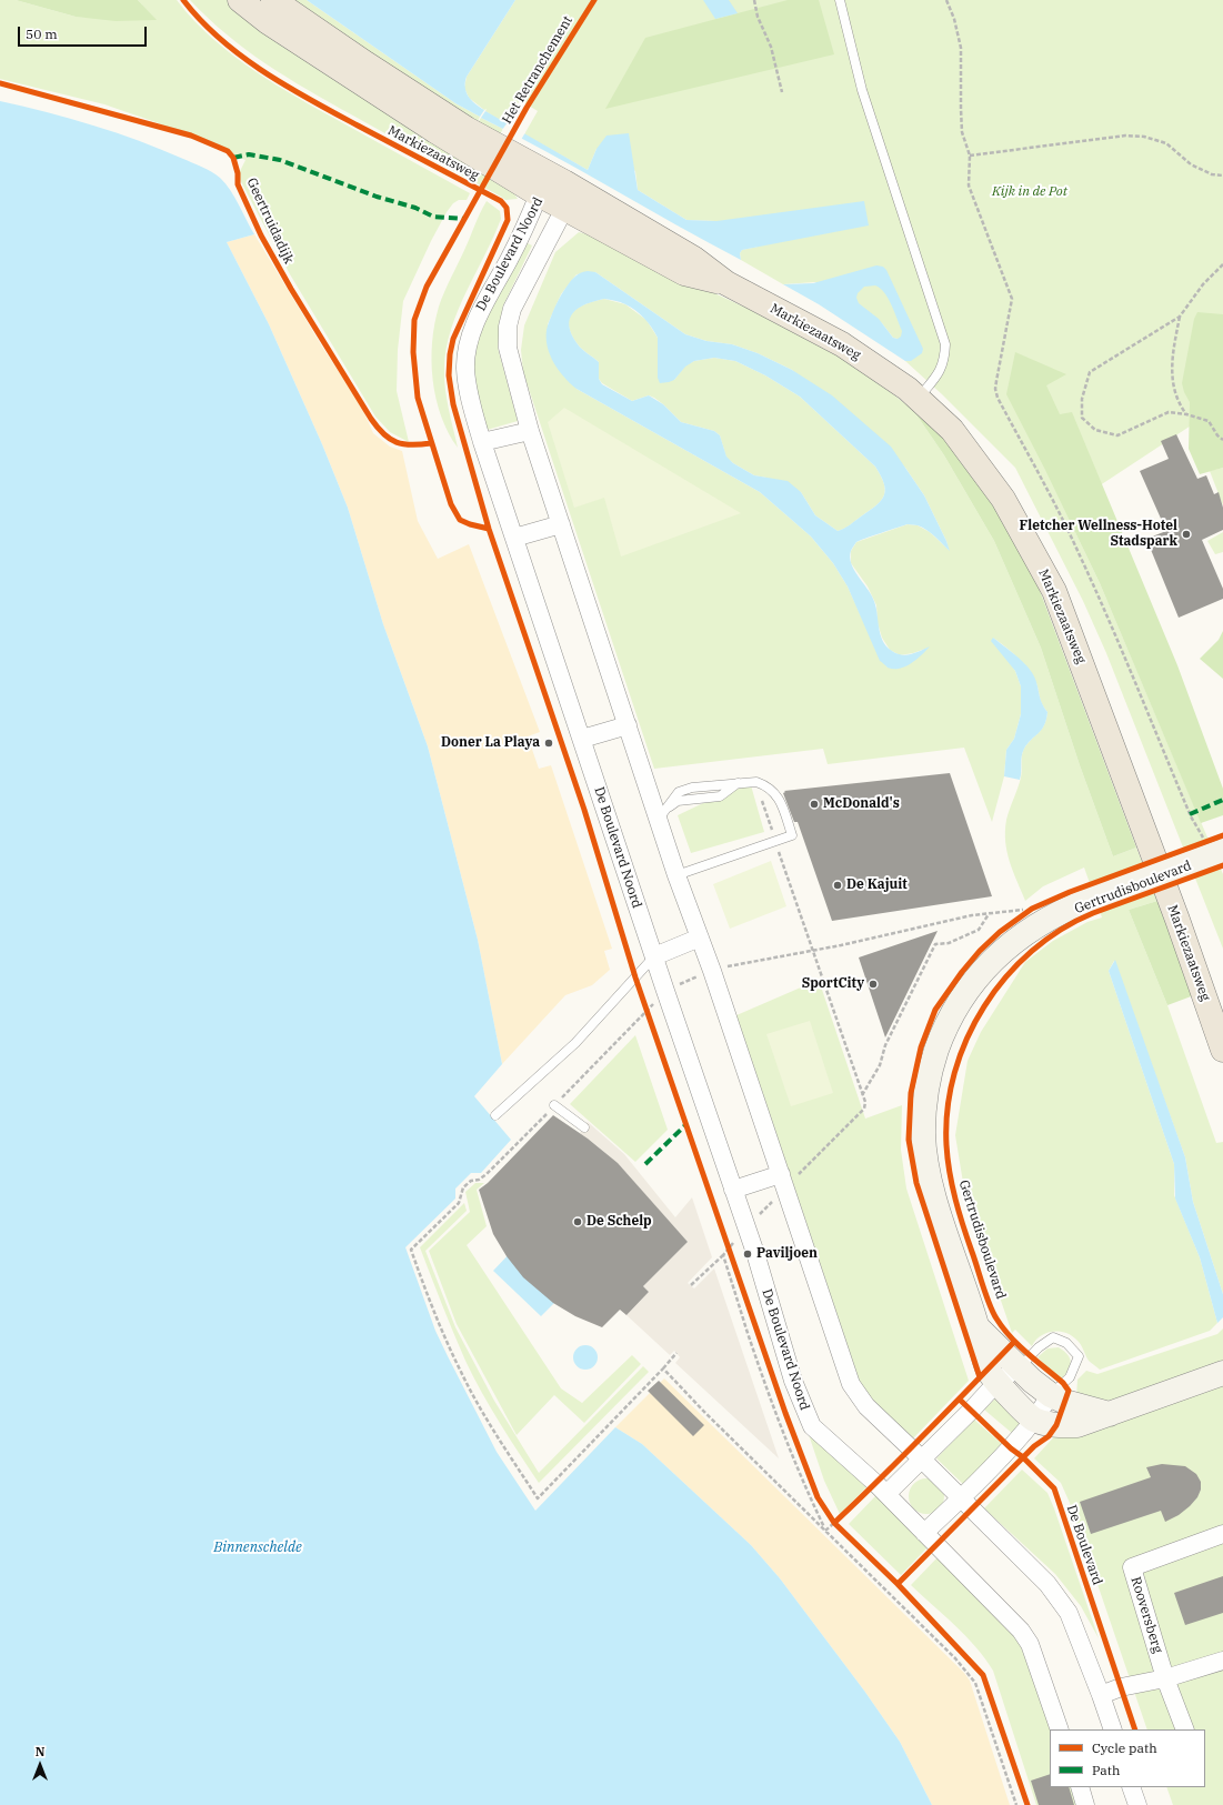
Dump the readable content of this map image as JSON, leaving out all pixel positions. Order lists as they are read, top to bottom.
{
  "streets": {
    "main road": ["Markiezaatsweg"],
    "street": ["De Boulevard Noord", "Gertrudisboulevard", "Rooversberg"],
    "cycle path": ["Het Retranchement", "Geertruidadijk", "De Boulevard"]
  },
  "crossings": [
    ["Markiezaatsweg", "De Boulevard Noord"]
  ],
  "water": ["Binnenschelde"],
  "parks": ["Kijk in de Pot"],
  "places": [
    "Fletcher Wellness-Hotel Stadspark",
    "Doner La Playa",
    "McDonald's",
    "De Kajuit",
    "SportCity",
    "De Schelp",
    "Paviljoen"
  ],
  "legend": ["Cycle path", "Path"],
  "scale_bar": "50 m",
  "north": "top"
}
